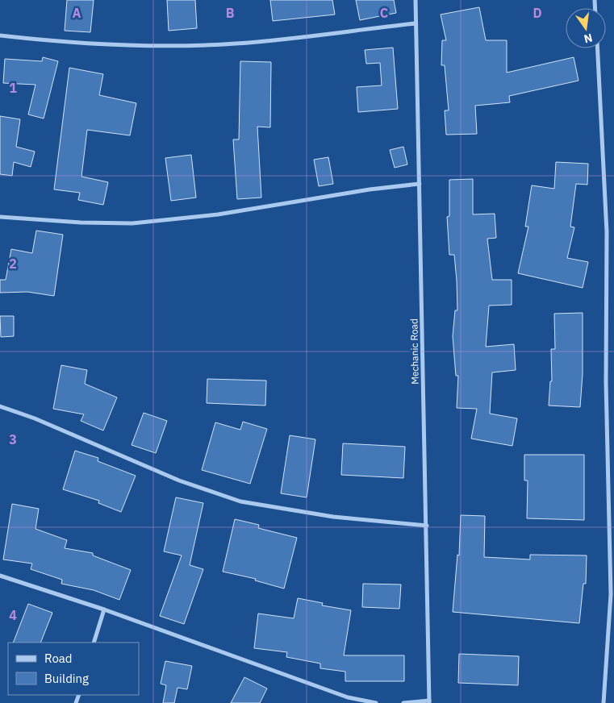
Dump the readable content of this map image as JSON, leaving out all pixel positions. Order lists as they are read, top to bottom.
{
  "streets": {
    "street": ["Mechanic Road"]
  },
  "legend": ["Road", "Building"],
  "north": "bottom",
  "grid": {
    "columns": [
      "A",
      "B",
      "C",
      "D"
    ],
    "rows": [
      "1",
      "2",
      "3",
      "4"
    ]
  }
}
